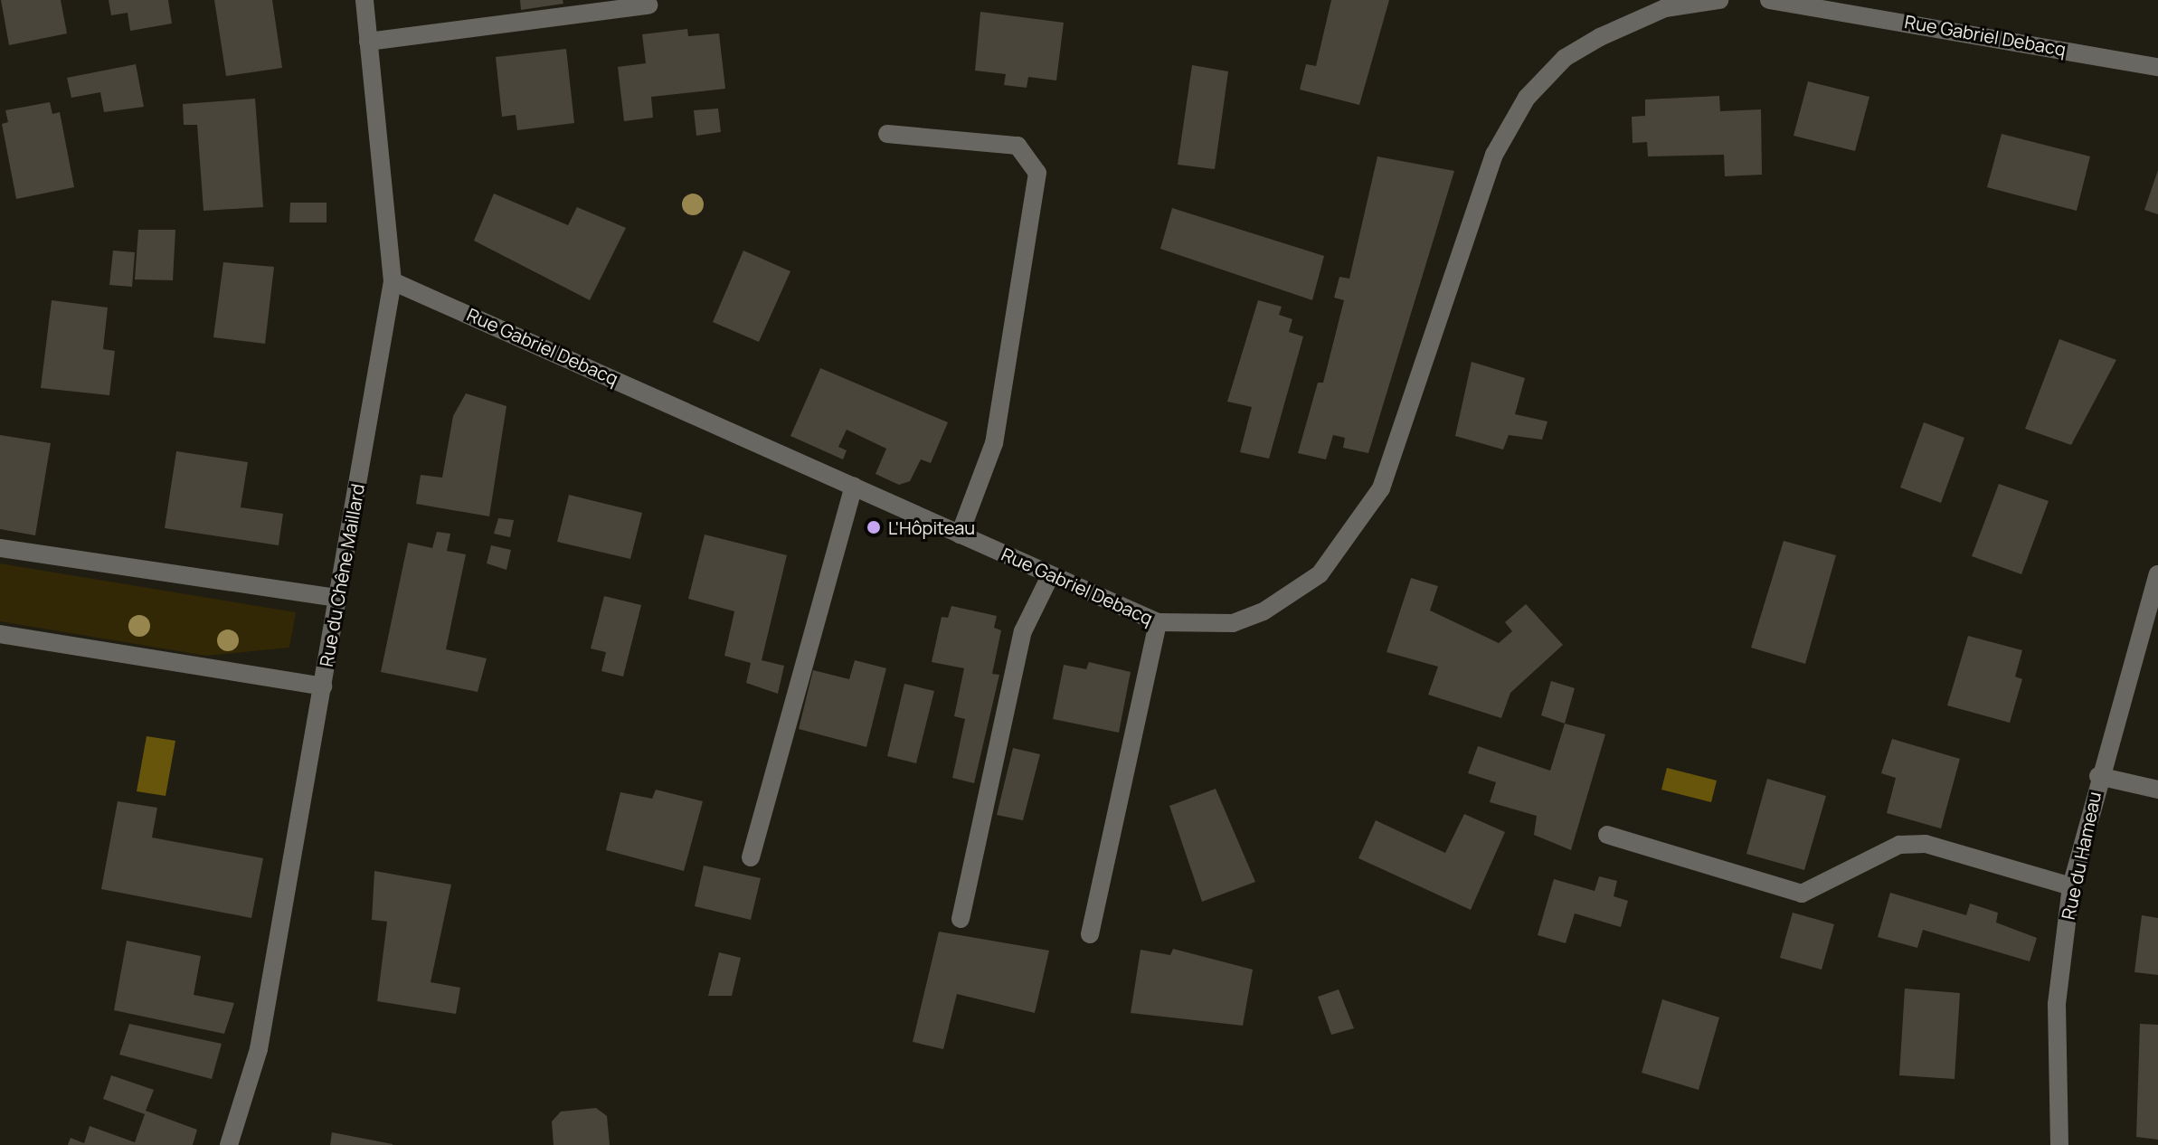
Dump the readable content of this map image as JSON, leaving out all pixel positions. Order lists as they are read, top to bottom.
{
  "streets": {
    "street": ["Rue Gabriel Debacq", "Rue du Chêne Maillard", "Rue du Hameau"]
  },
  "crossings": [
    ["Rue Gabriel Debacq", "Rue du Chêne Maillard"]
  ],
  "places": ["L'Hôpiteau"]
}
